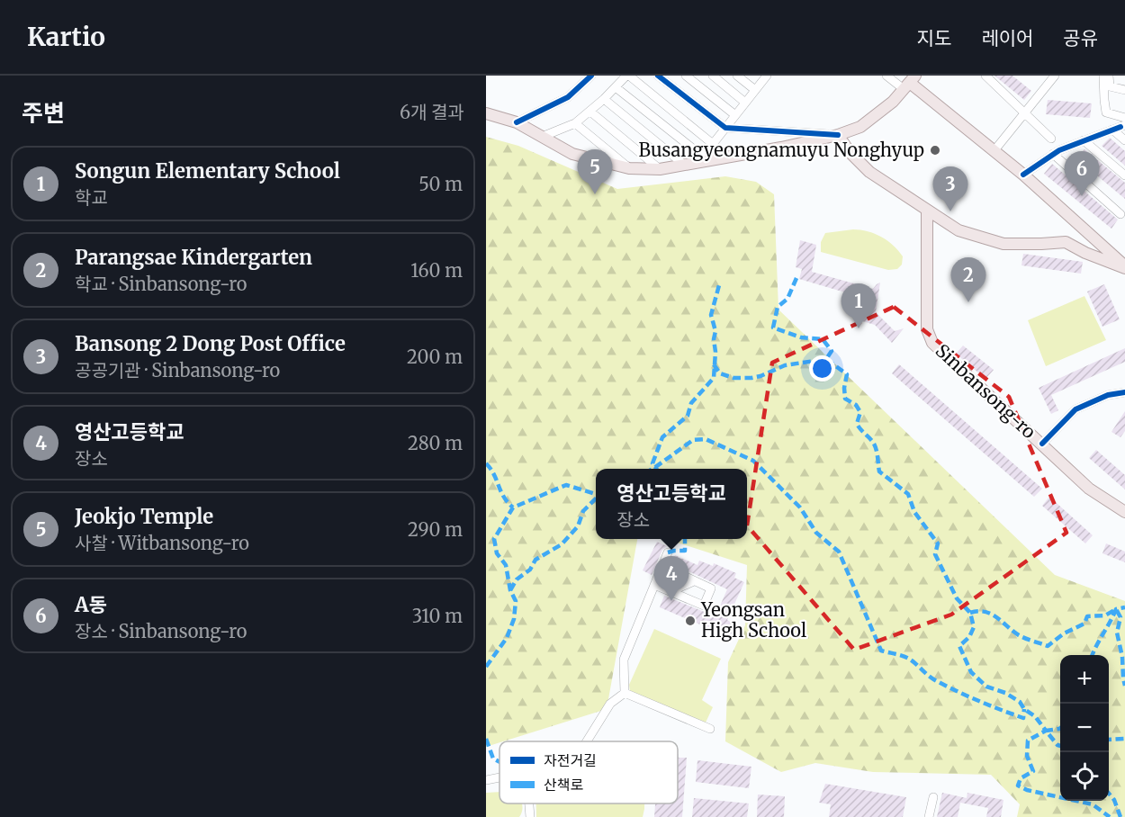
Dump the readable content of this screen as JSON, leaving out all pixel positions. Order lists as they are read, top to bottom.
{
  "streets": {
    "main road": ["Sinbansong-ro"]
  },
  "places": ["Busangyeongnamuyu Nonghyup", "Yeongsan High School"],
  "legend": ["자전거길", "산책로"],
  "page": {
    "header": "Kartio",
    "nav": ["지도", "레이어", "공유"],
    "heading": ["주변", "6개 결과"],
    "list": [
      {
        "mark": "1",
        "name": "Songun Elementary School",
        "note": "학교",
        "value": "50 m"
      },
      {
        "mark": "2",
        "name": "Parangsae Kindergarten",
        "note": "학교 · Sinbansong-ro",
        "value": "160 m"
      },
      {
        "mark": "3",
        "name": "Bansong 2 Dong Post Office",
        "note": "공공기관 · Sinbansong-ro",
        "value": "200 m"
      },
      {
        "mark": "4",
        "name": "영산고등학교",
        "note": "장소",
        "value": "280 m"
      },
      {
        "mark": "5",
        "name": "Jeokjo Temple",
        "note": "사찰 · Witbansong-ro",
        "value": "290 m"
      },
      {
        "mark": "6",
        "name": "A동",
        "note": "장소 · Sinbansong-ro",
        "value": "310 m"
      }
    ],
    "pins": [
      "5",
      "6",
      "3",
      "2",
      "1",
      "4"
    ],
    "popup": ["영산고등학교", "장소"],
    "map_buttons": ["+", "−"]
  }
}
